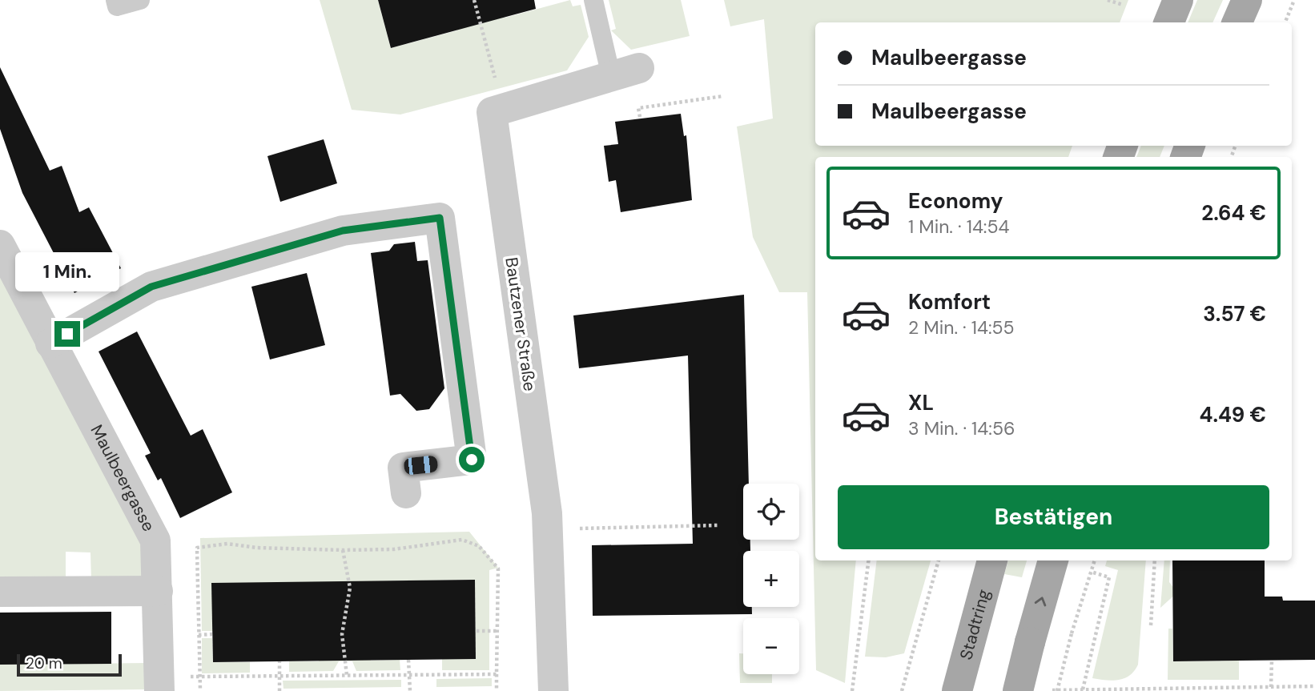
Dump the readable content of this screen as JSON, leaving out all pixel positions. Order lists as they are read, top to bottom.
{
  "streets": {
    "main road": ["Stadtring"],
    "street": ["Bautzener Straße", "Maulbeergasse"]
  },
  "scale_bar": "20 m",
  "page": {
    "banner": ["Maulbeergasse", "Maulbeergasse"],
    "list": [
      {
        "name": "Economy",
        "note": "1 Min. · 14:54",
        "value": "2.64 €"
      },
      {
        "name": "Komfort",
        "note": "2 Min. · 14:55",
        "value": "3.57 €"
      },
      {
        "name": "XL",
        "note": "3 Min. · 14:56",
        "value": "4.49 €"
      }
    ],
    "bubble": "1 Min.",
    "buttons": "Bestätigen",
    "map_buttons": ["+", "−"],
    "scale": "20 m"
  }
}
